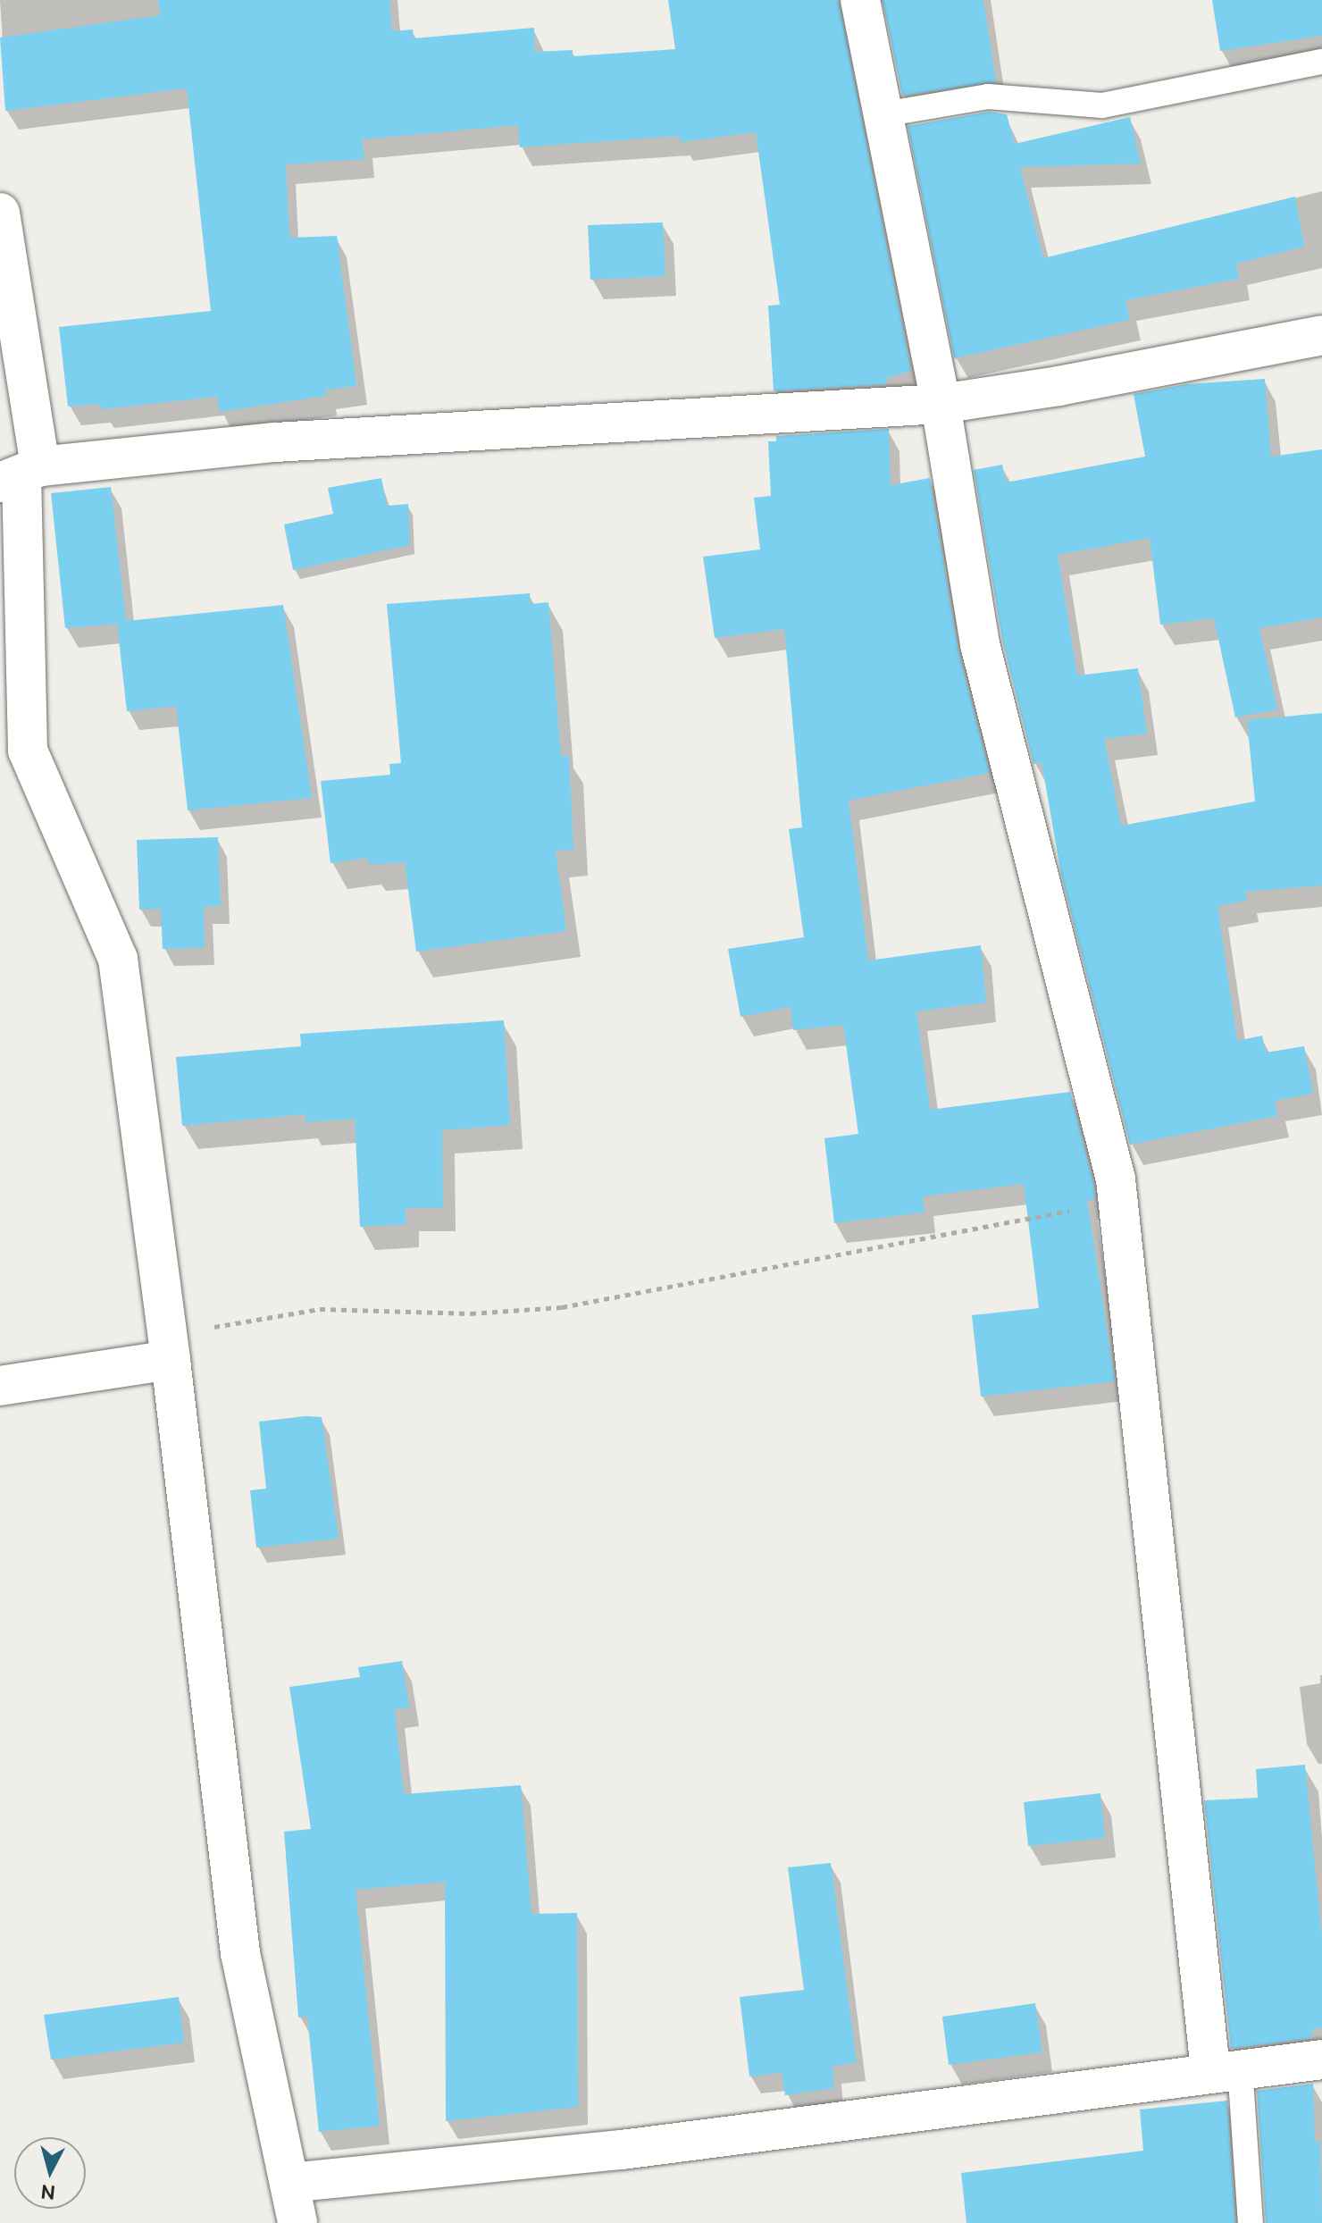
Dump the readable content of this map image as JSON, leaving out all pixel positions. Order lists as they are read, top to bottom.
{
  "north": "bottom"
}
